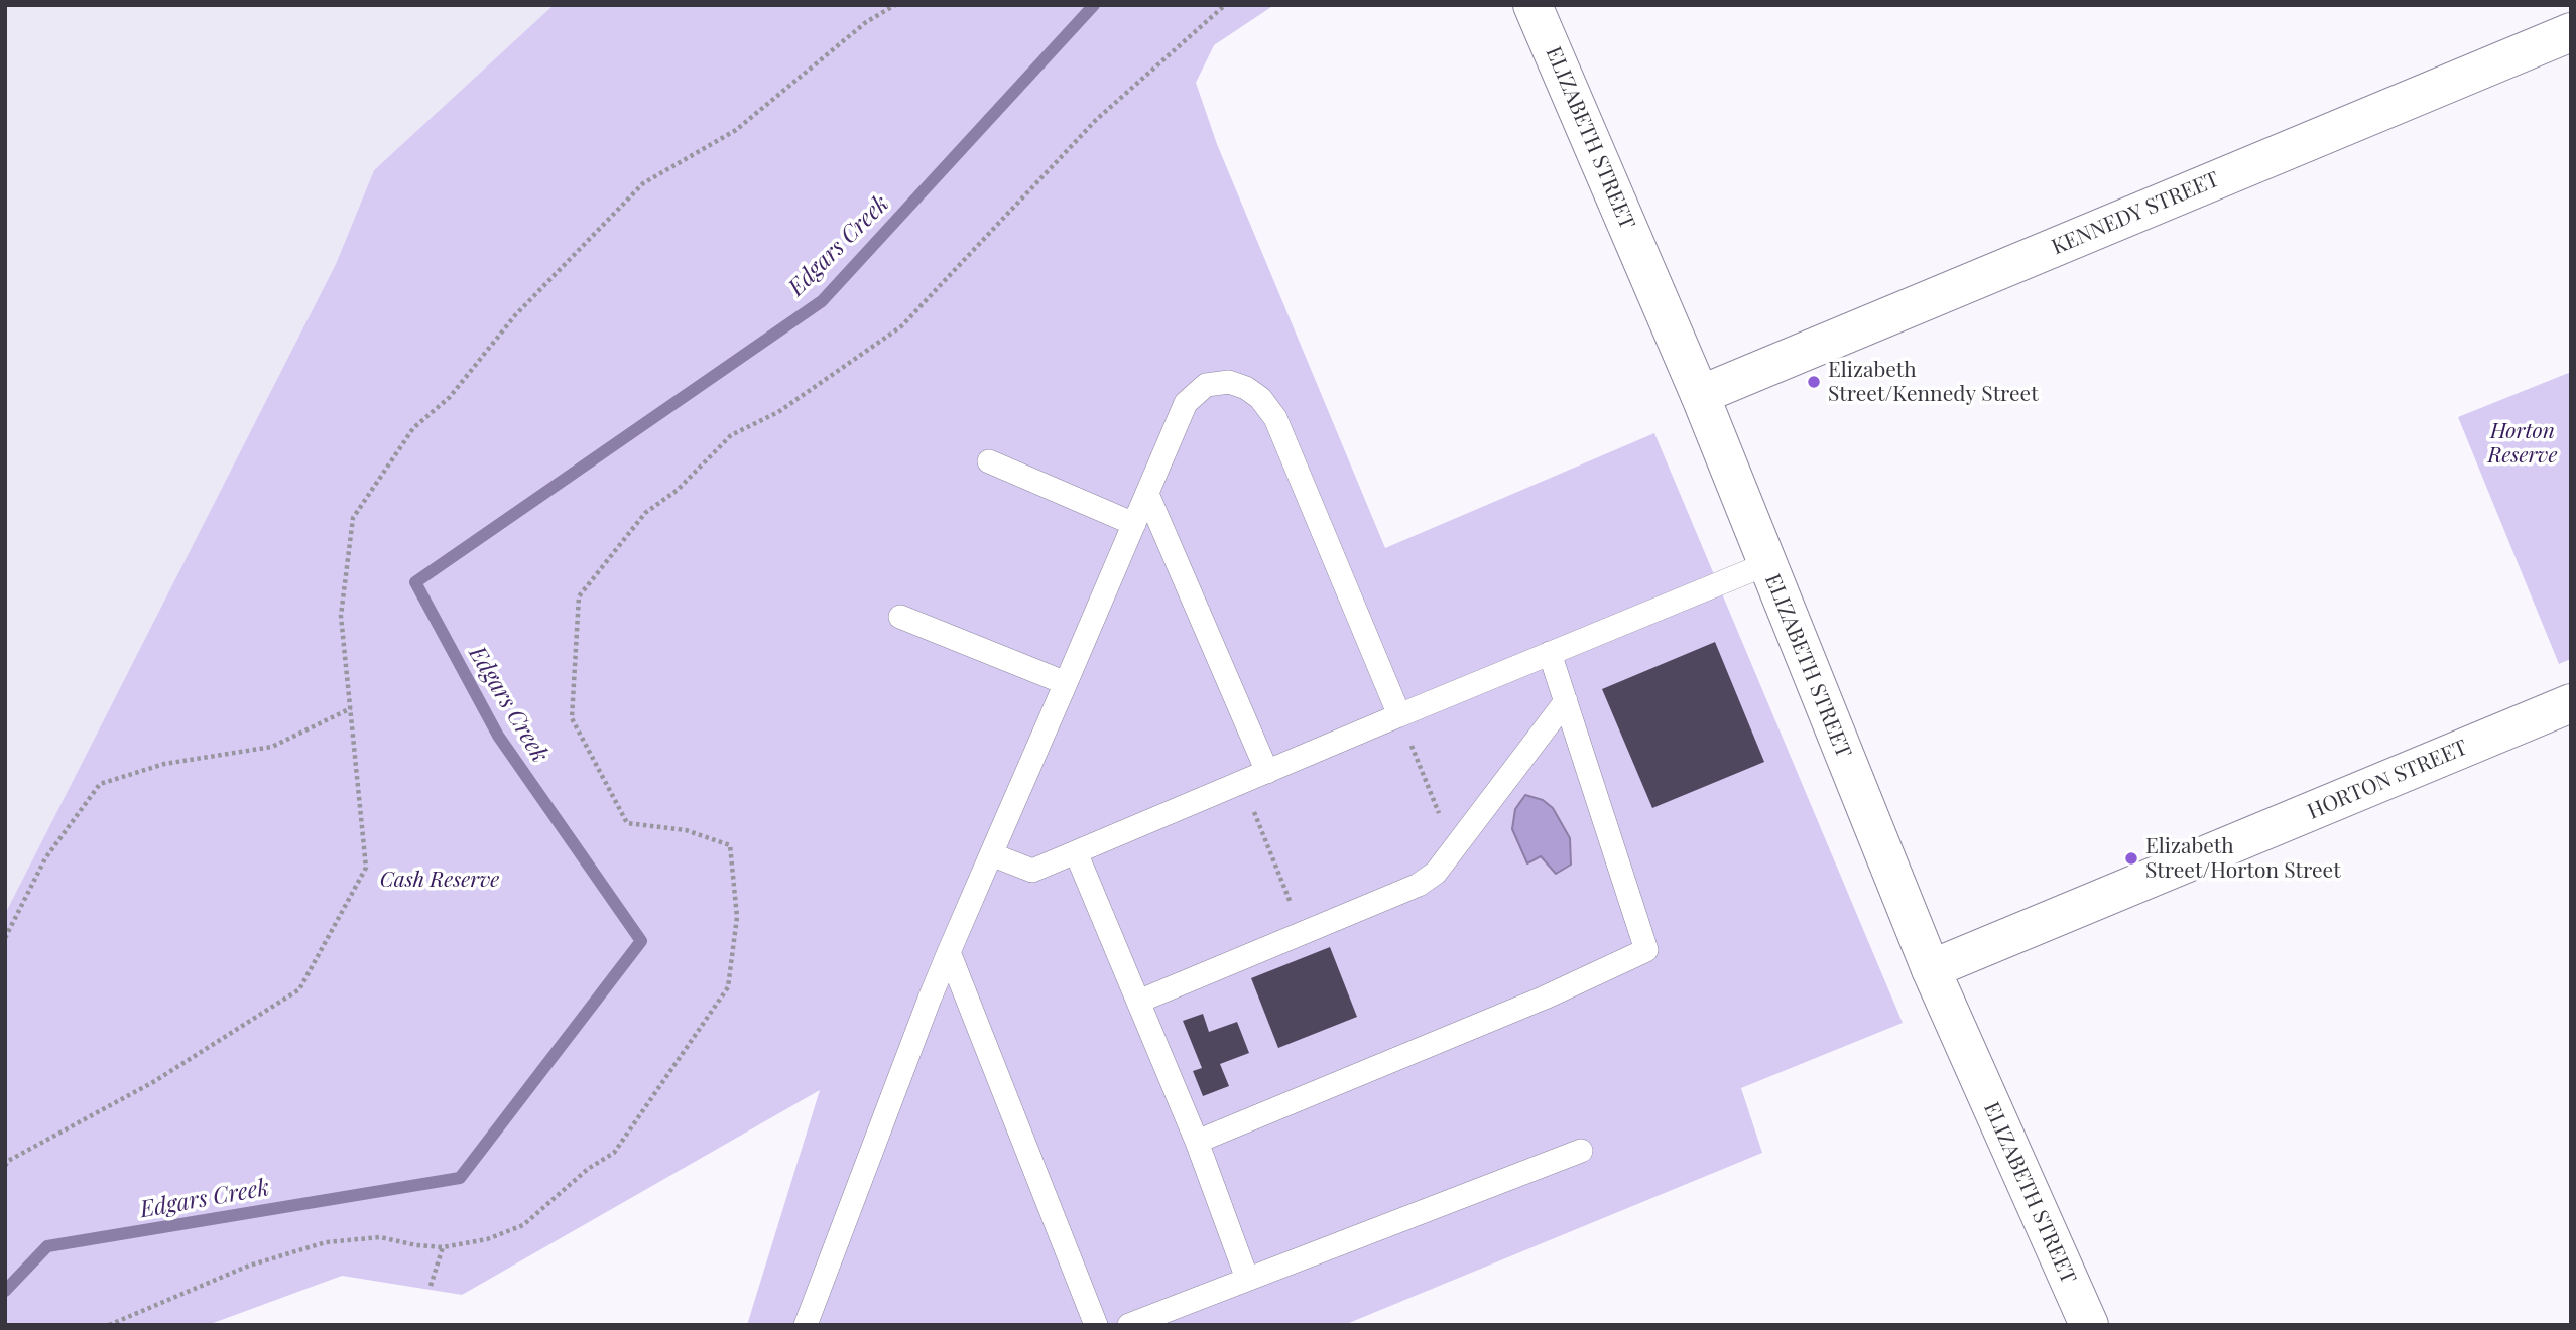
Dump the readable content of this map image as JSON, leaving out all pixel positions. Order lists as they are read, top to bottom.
{
  "streets": {
    "street": ["ELIZABETH STREET", "KENNEDY STREET", "HORTON STREET"]
  },
  "crossings": [
    ["ELIZABETH STREET", "KENNEDY STREET"],
    ["ELIZABETH STREET", "HORTON STREET"]
  ],
  "water": ["Edgars Creek"],
  "parks": ["Horton Reserve", "Cash Reserve"],
  "places": ["Elizabeth Street/Kennedy Street", "Elizabeth Street/Horton Street"]
}
